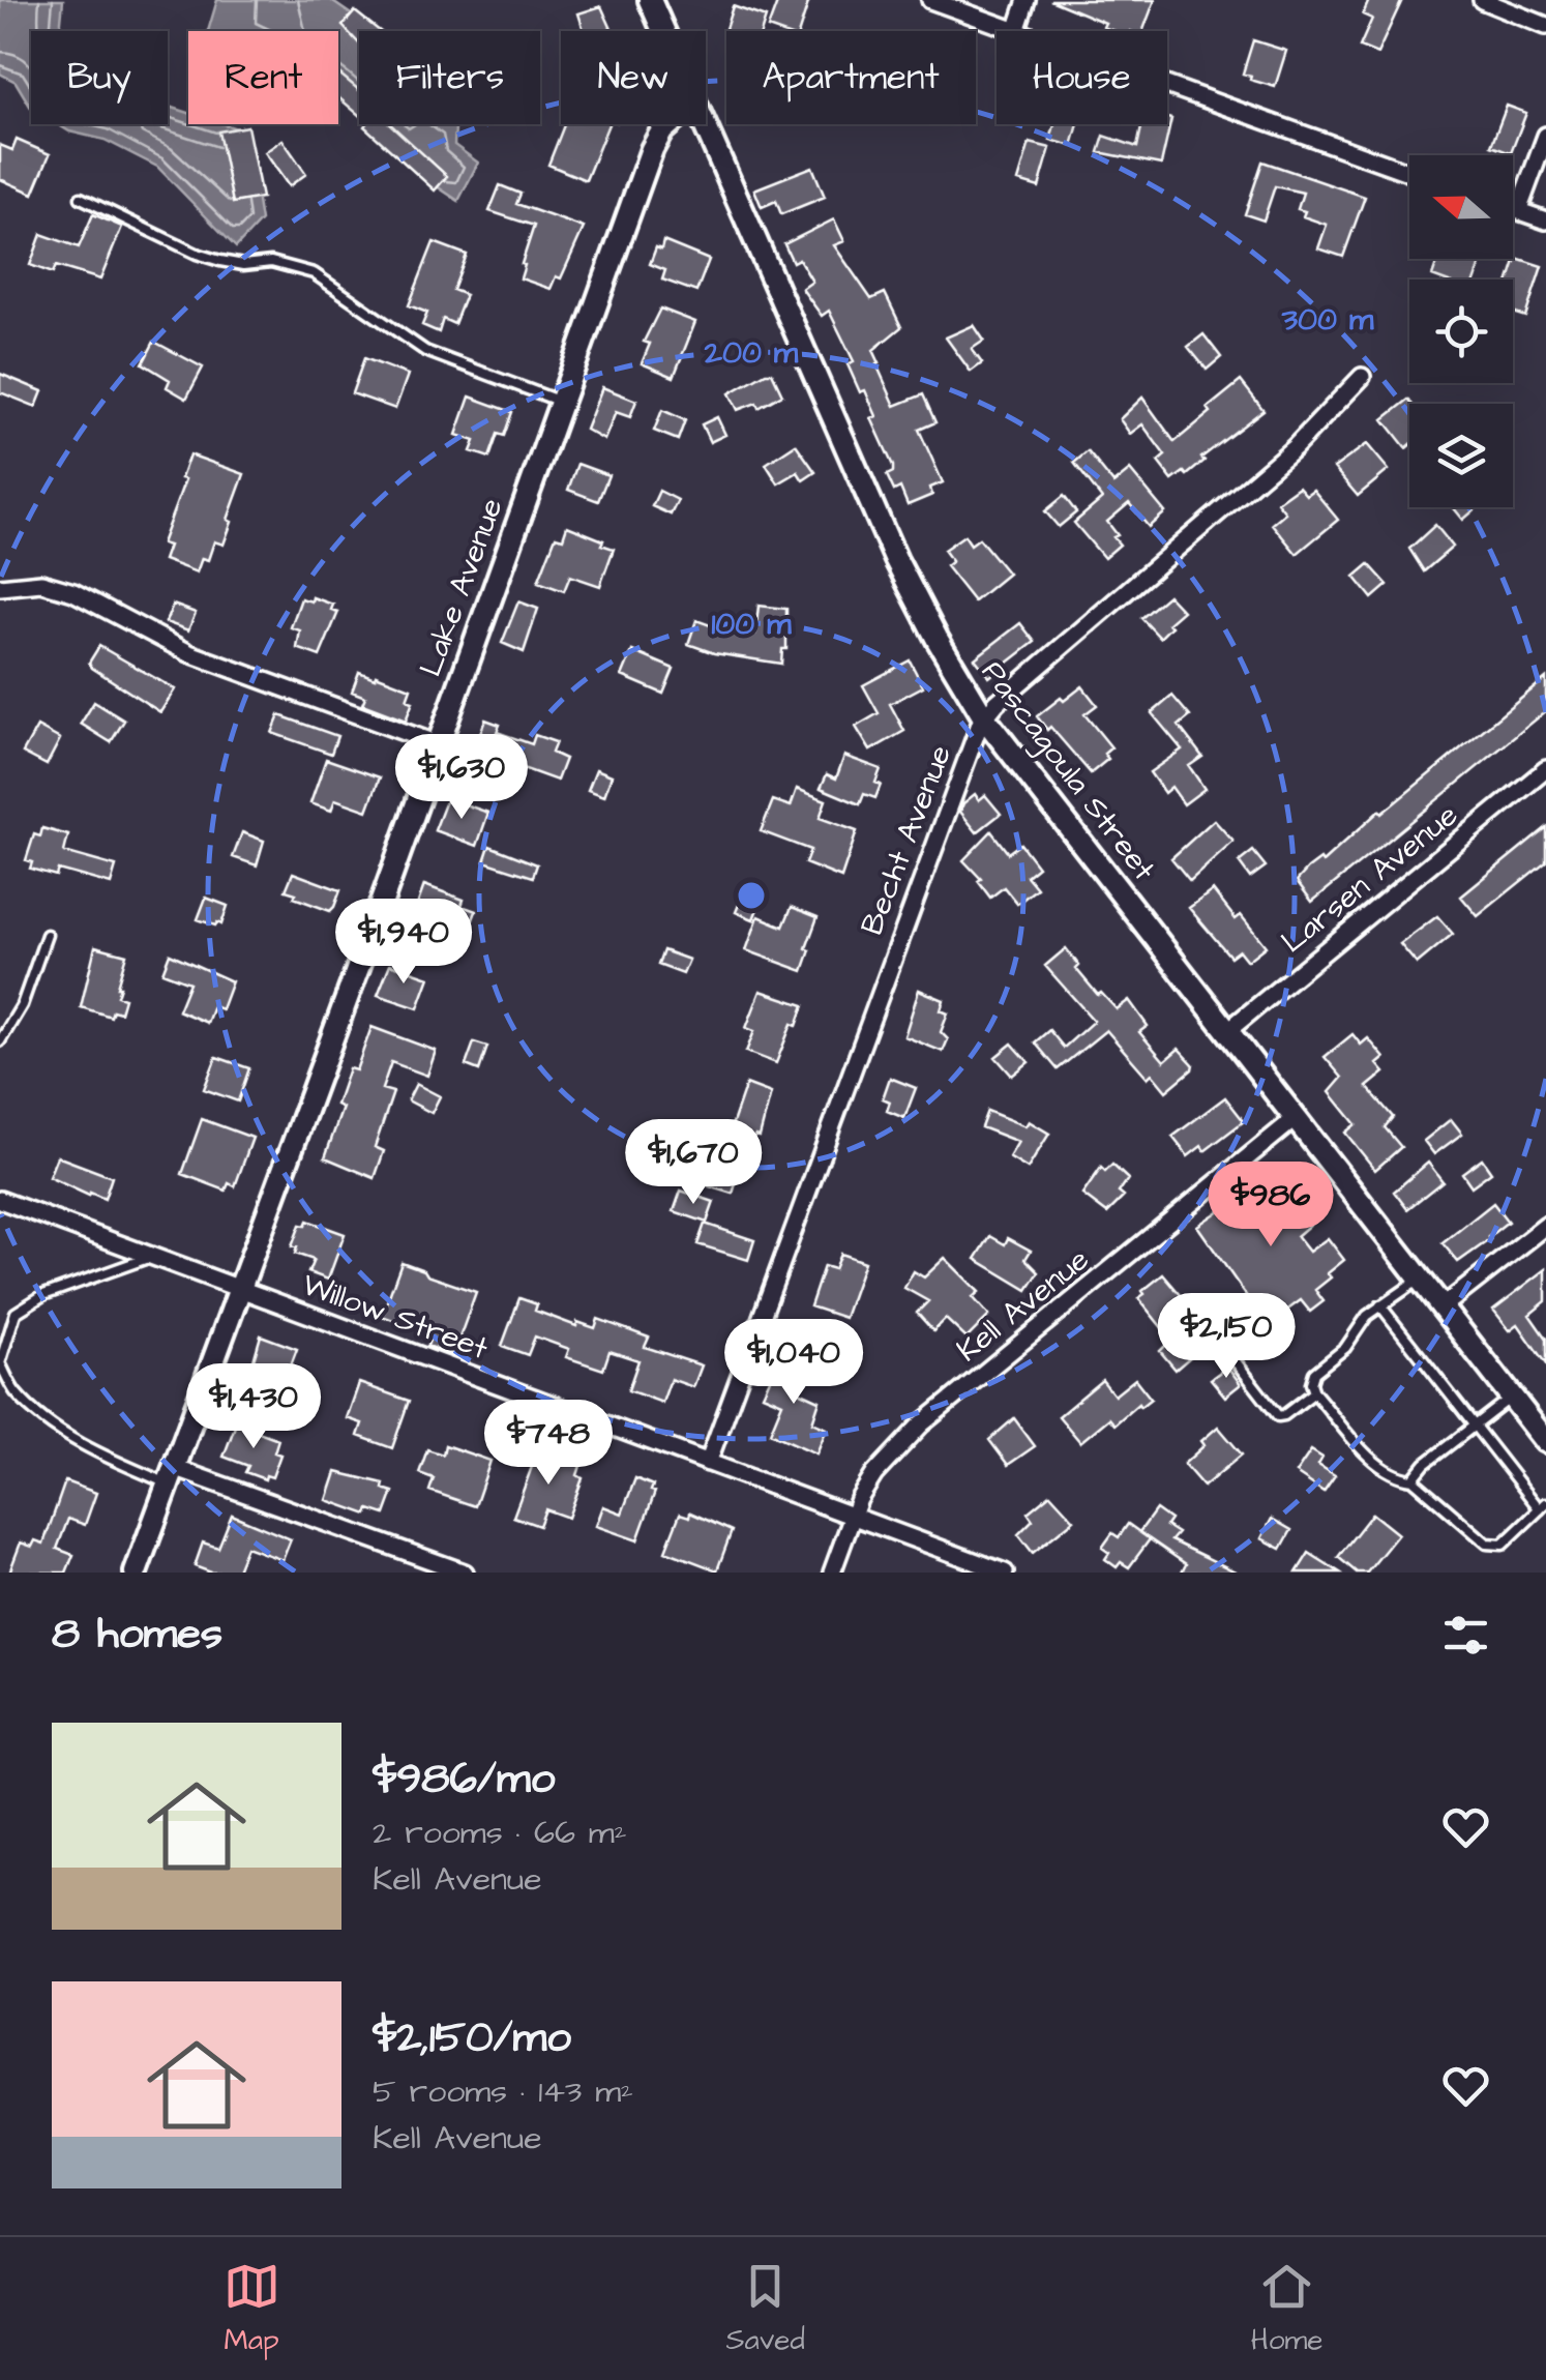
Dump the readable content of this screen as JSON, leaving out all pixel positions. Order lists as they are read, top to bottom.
{
  "streets": {
    "street": [
      "Lake Avenue",
      "Pascagoula Street",
      "Becht Avenue",
      "Larsen Avenue",
      "Kell Avenue",
      "Willow Street"
    ]
  },
  "crossings": [
    ["Lake Avenue", "Willow Street"],
    ["Pascagoula Street", "Becht Avenue"],
    ["Pascagoula Street", "Larsen Avenue"],
    ["Pascagoula Street", "Kell Avenue"],
    ["Becht Avenue", "Willow Street"],
    ["Kell Avenue", "Willow Street"]
  ],
  "north": "left",
  "page": {
    "chip": [
      "Buy",
      "Rent",
      "Filters",
      "New",
      "Apartment",
      "House"
    ],
    "price": [
      "$1,630",
      "$1,940",
      "$1,670",
      "$986",
      "$2,150",
      "$1,040",
      "$1,430",
      "$748"
    ],
    "heading": "8 homes",
    "list": [
      {
        "name": "$986/mo",
        "note": "2 rooms · 66 m² · Kell Avenue"
      },
      {
        "name": "$2,150/mo",
        "note": "5 rooms · 143 m² · Kell Avenue"
      }
    ],
    "tabs": ["Map", "Saved", "Home"]
  },
  "rings": ["300 m", "200 m", "100 m"]
}
